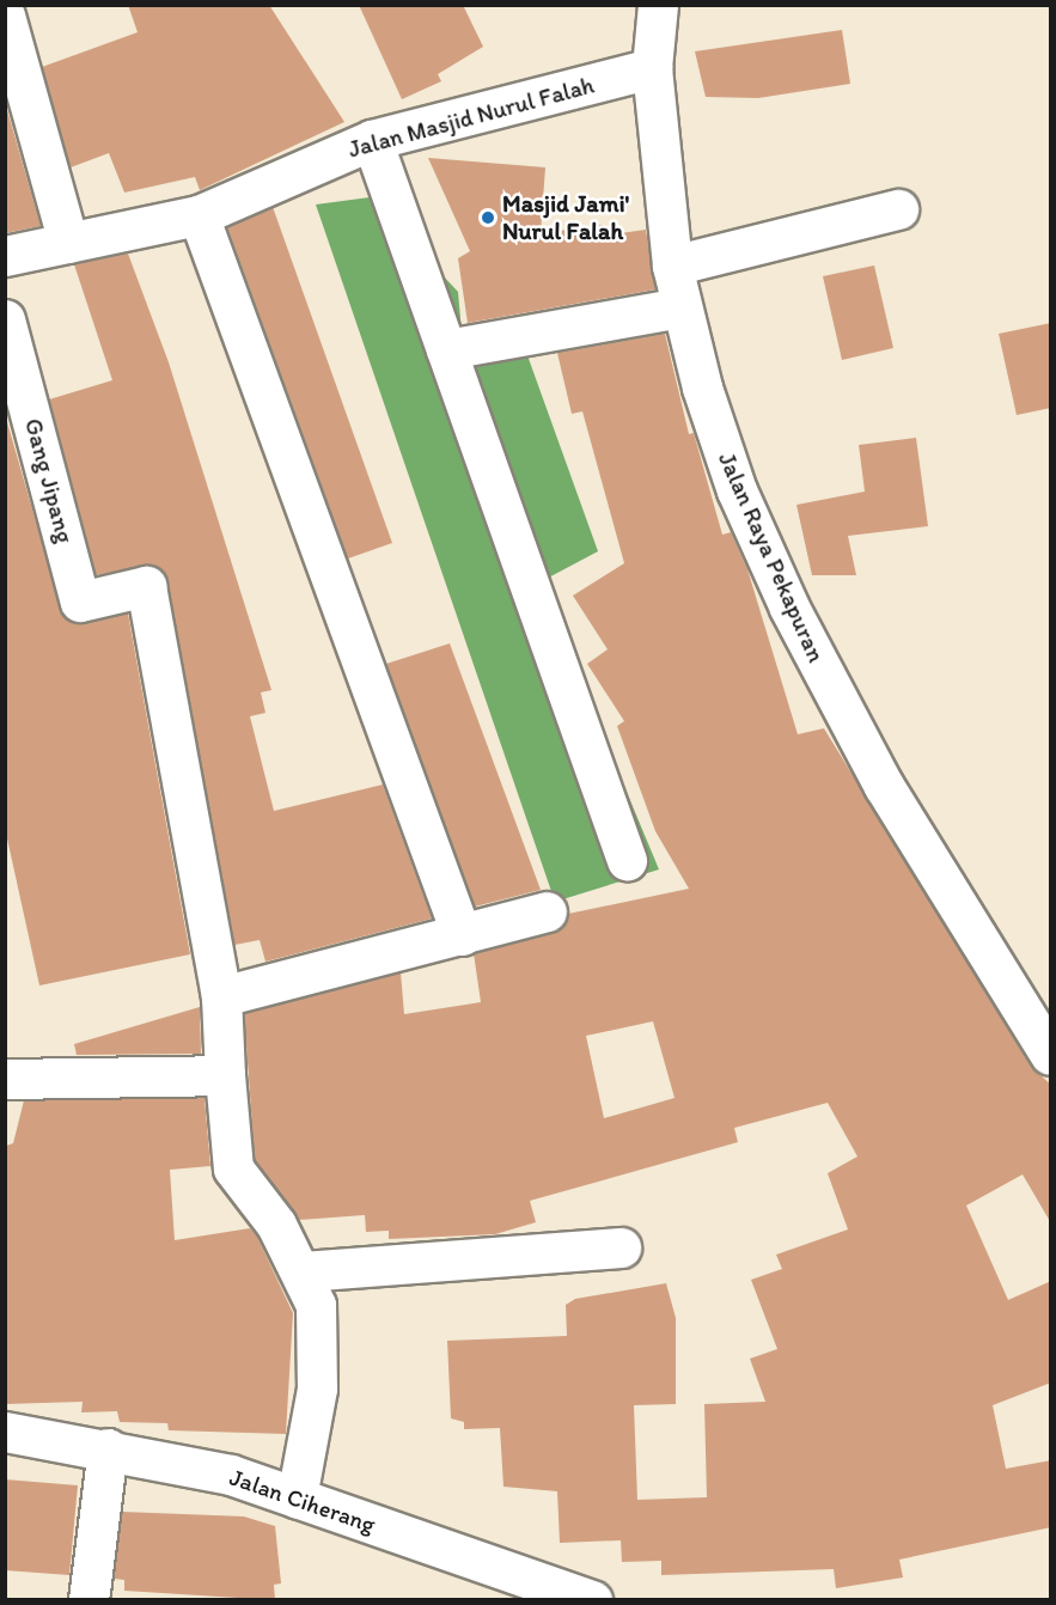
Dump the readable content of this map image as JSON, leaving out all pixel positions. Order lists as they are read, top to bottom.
{
  "streets": {
    "street": [
      "Jalan Masjid Nurul Falah",
      "Gang Jipang",
      "Jalan Raya Pekapuran",
      "Jalan Ciherang"
    ]
  },
  "crossings": [
    ["Jalan Masjid Nurul Falah", "Jalan Raya Pekapuran"]
  ],
  "places": ["Masjid Jami' Nurul Falah"]
}
